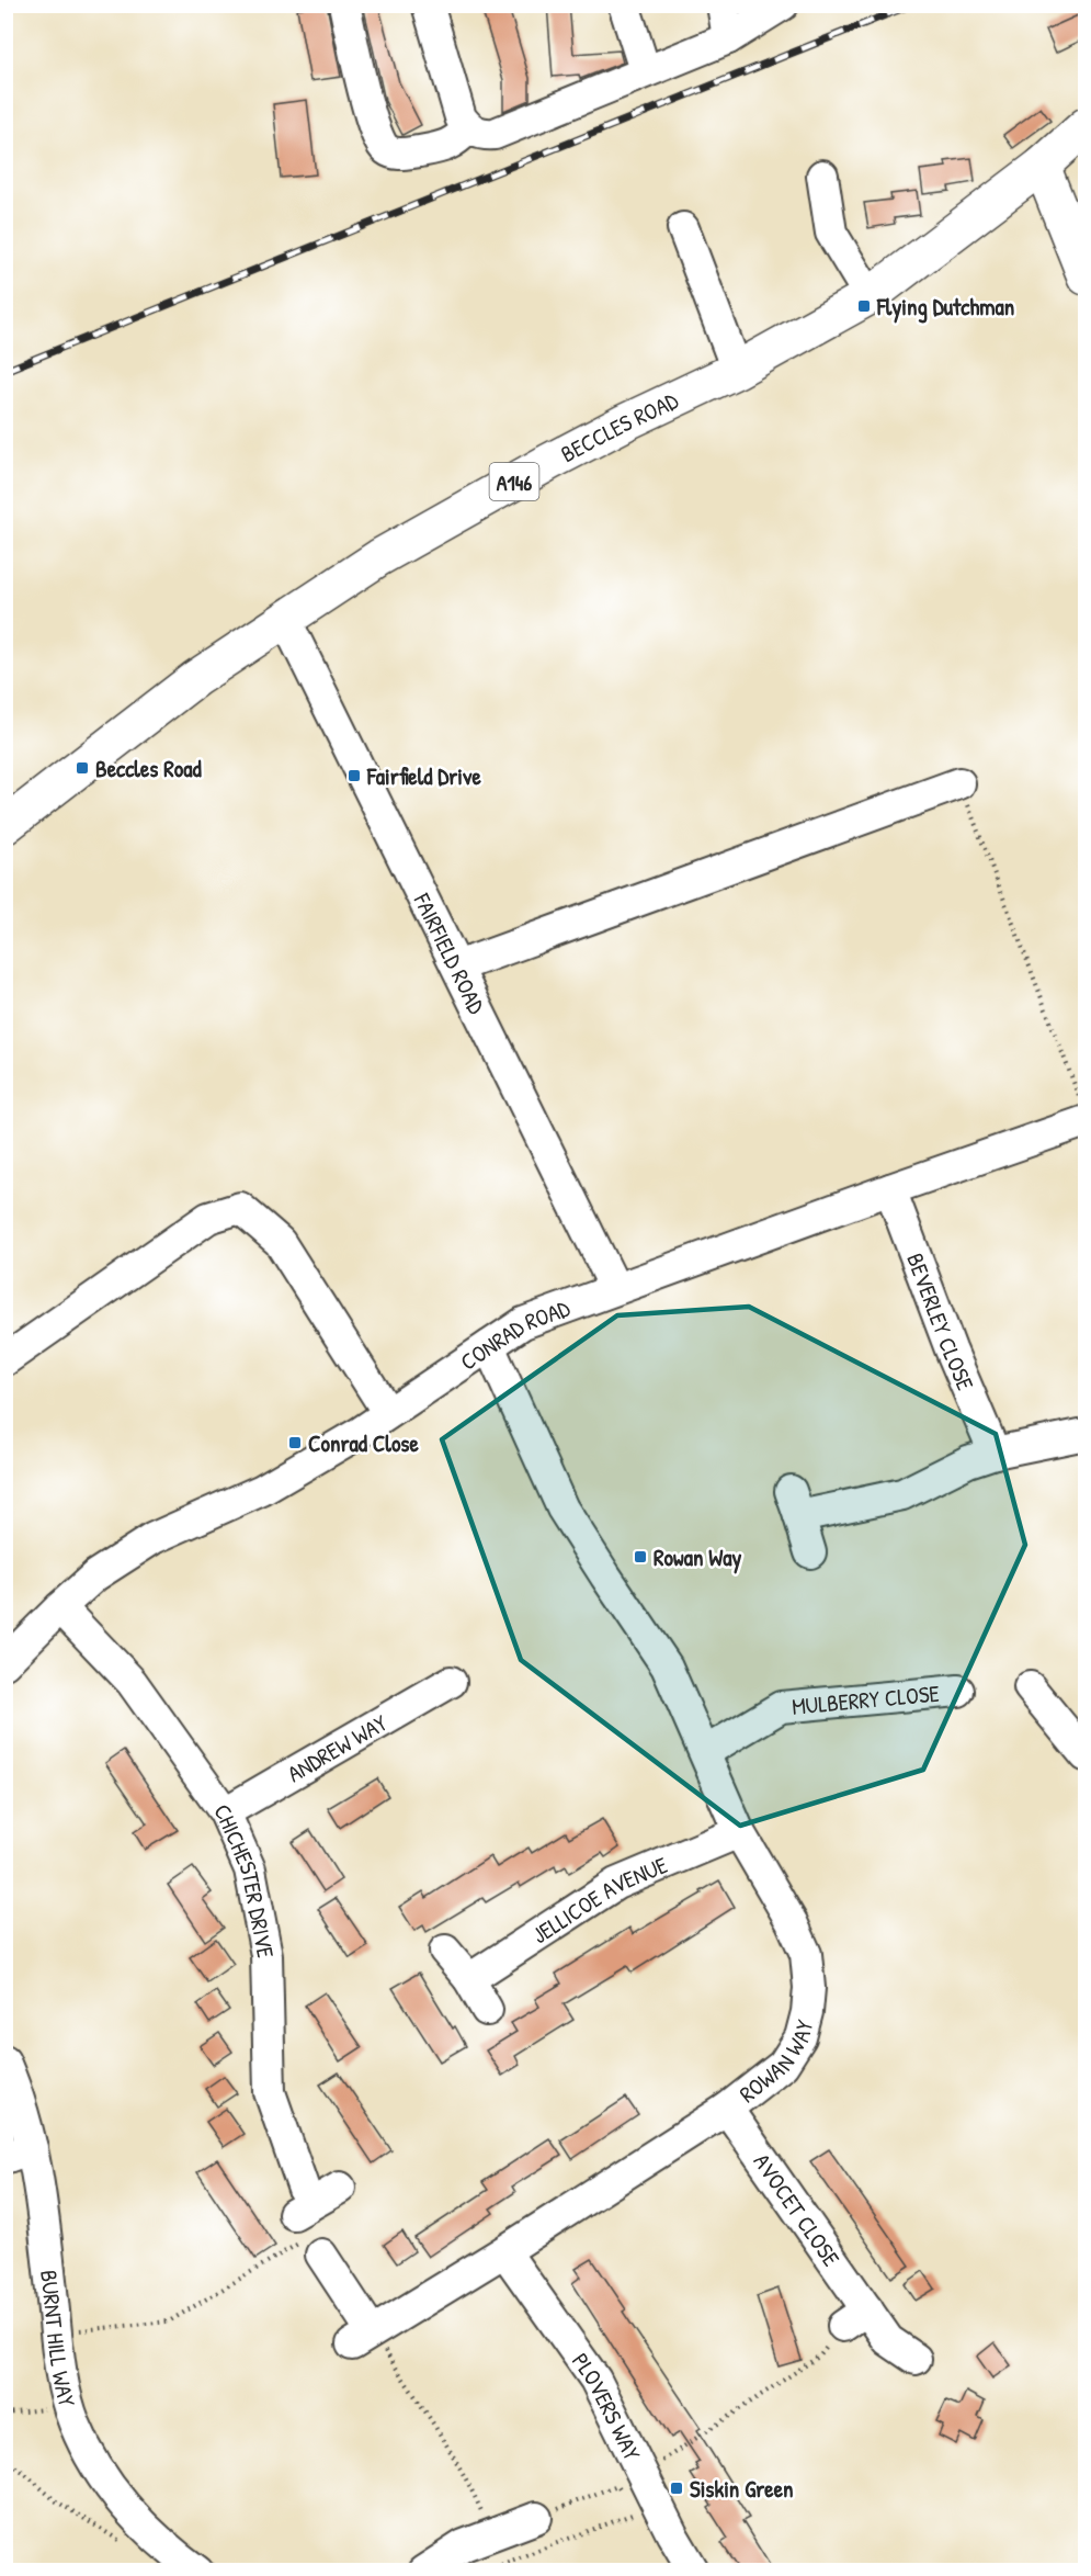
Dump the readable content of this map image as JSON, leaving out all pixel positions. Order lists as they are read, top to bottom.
{
  "streets": {
    "highway": ["BECCLES ROAD", "A146"],
    "street": [
      "FAIRFIELD ROAD",
      "BEVERLEY CLOSE",
      "CONRAD ROAD",
      "MULBERRY CLOSE",
      "ANDREW WAY",
      "CHICHESTER DRIVE",
      "JELLICOE AVENUE",
      "ROWAN WAY",
      "AVOCET CLOSE",
      "BURNT HILL WAY",
      "PLOVERS WAY"
    ]
  },
  "crossings": [
    ["BECCLES ROAD", "FAIRFIELD ROAD"],
    ["FAIRFIELD ROAD", "CONRAD ROAD"],
    ["BEVERLEY CLOSE", "CONRAD ROAD"],
    ["CONRAD ROAD", "CHICHESTER DRIVE"],
    ["CONRAD ROAD", "ROWAN WAY"],
    ["MULBERRY CLOSE", "ROWAN WAY"],
    ["ANDREW WAY", "CHICHESTER DRIVE"],
    ["JELLICOE AVENUE", "ROWAN WAY"],
    ["ROWAN WAY", "AVOCET CLOSE"],
    ["ROWAN WAY", "PLOVERS WAY"]
  ],
  "places": {
    "transit": [
      "Flying Dutchman",
      "Beccles Road",
      "Fairfield Drive",
      "Conrad Close",
      "Rowan Way",
      "Siskin Green"
    ]
  }
}
